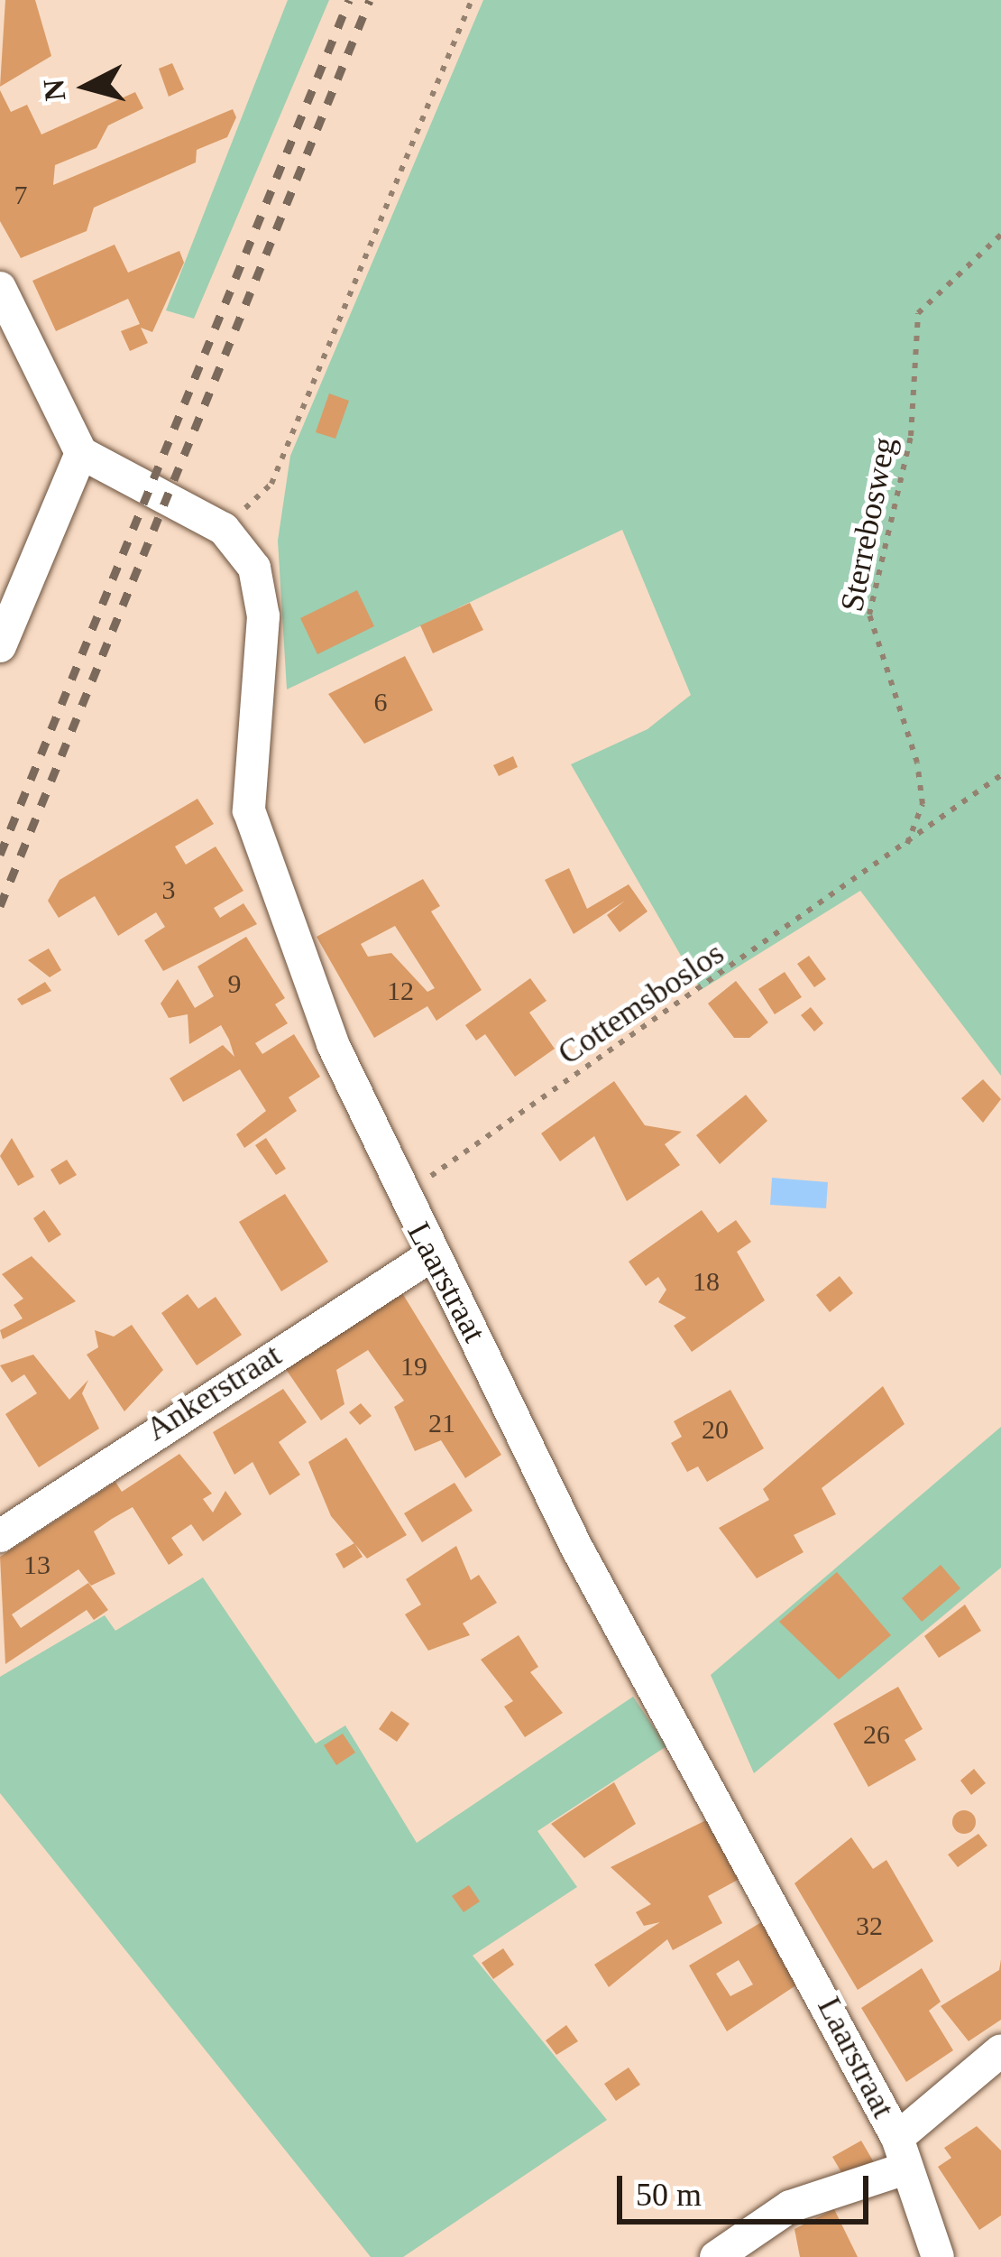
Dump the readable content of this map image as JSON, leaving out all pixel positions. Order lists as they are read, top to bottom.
{
  "streets": {
    "street": ["Laarstraat", "Ankerstraat"],
    "path": ["Sterrebosweg", "Cottemsboslos"]
  },
  "crossings": [
    ["Sterrebosweg", "Cottemsboslos"],
    ["Cottemsboslos", "Laarstraat"],
    ["Laarstraat", "Ankerstraat"]
  ],
  "house_numbers": [
    "7",
    "6",
    "3",
    "9",
    "12",
    "18",
    "19",
    "21",
    "20",
    "13",
    "26",
    "32"
  ],
  "scale_bar": "50 m",
  "north": "left"
}
